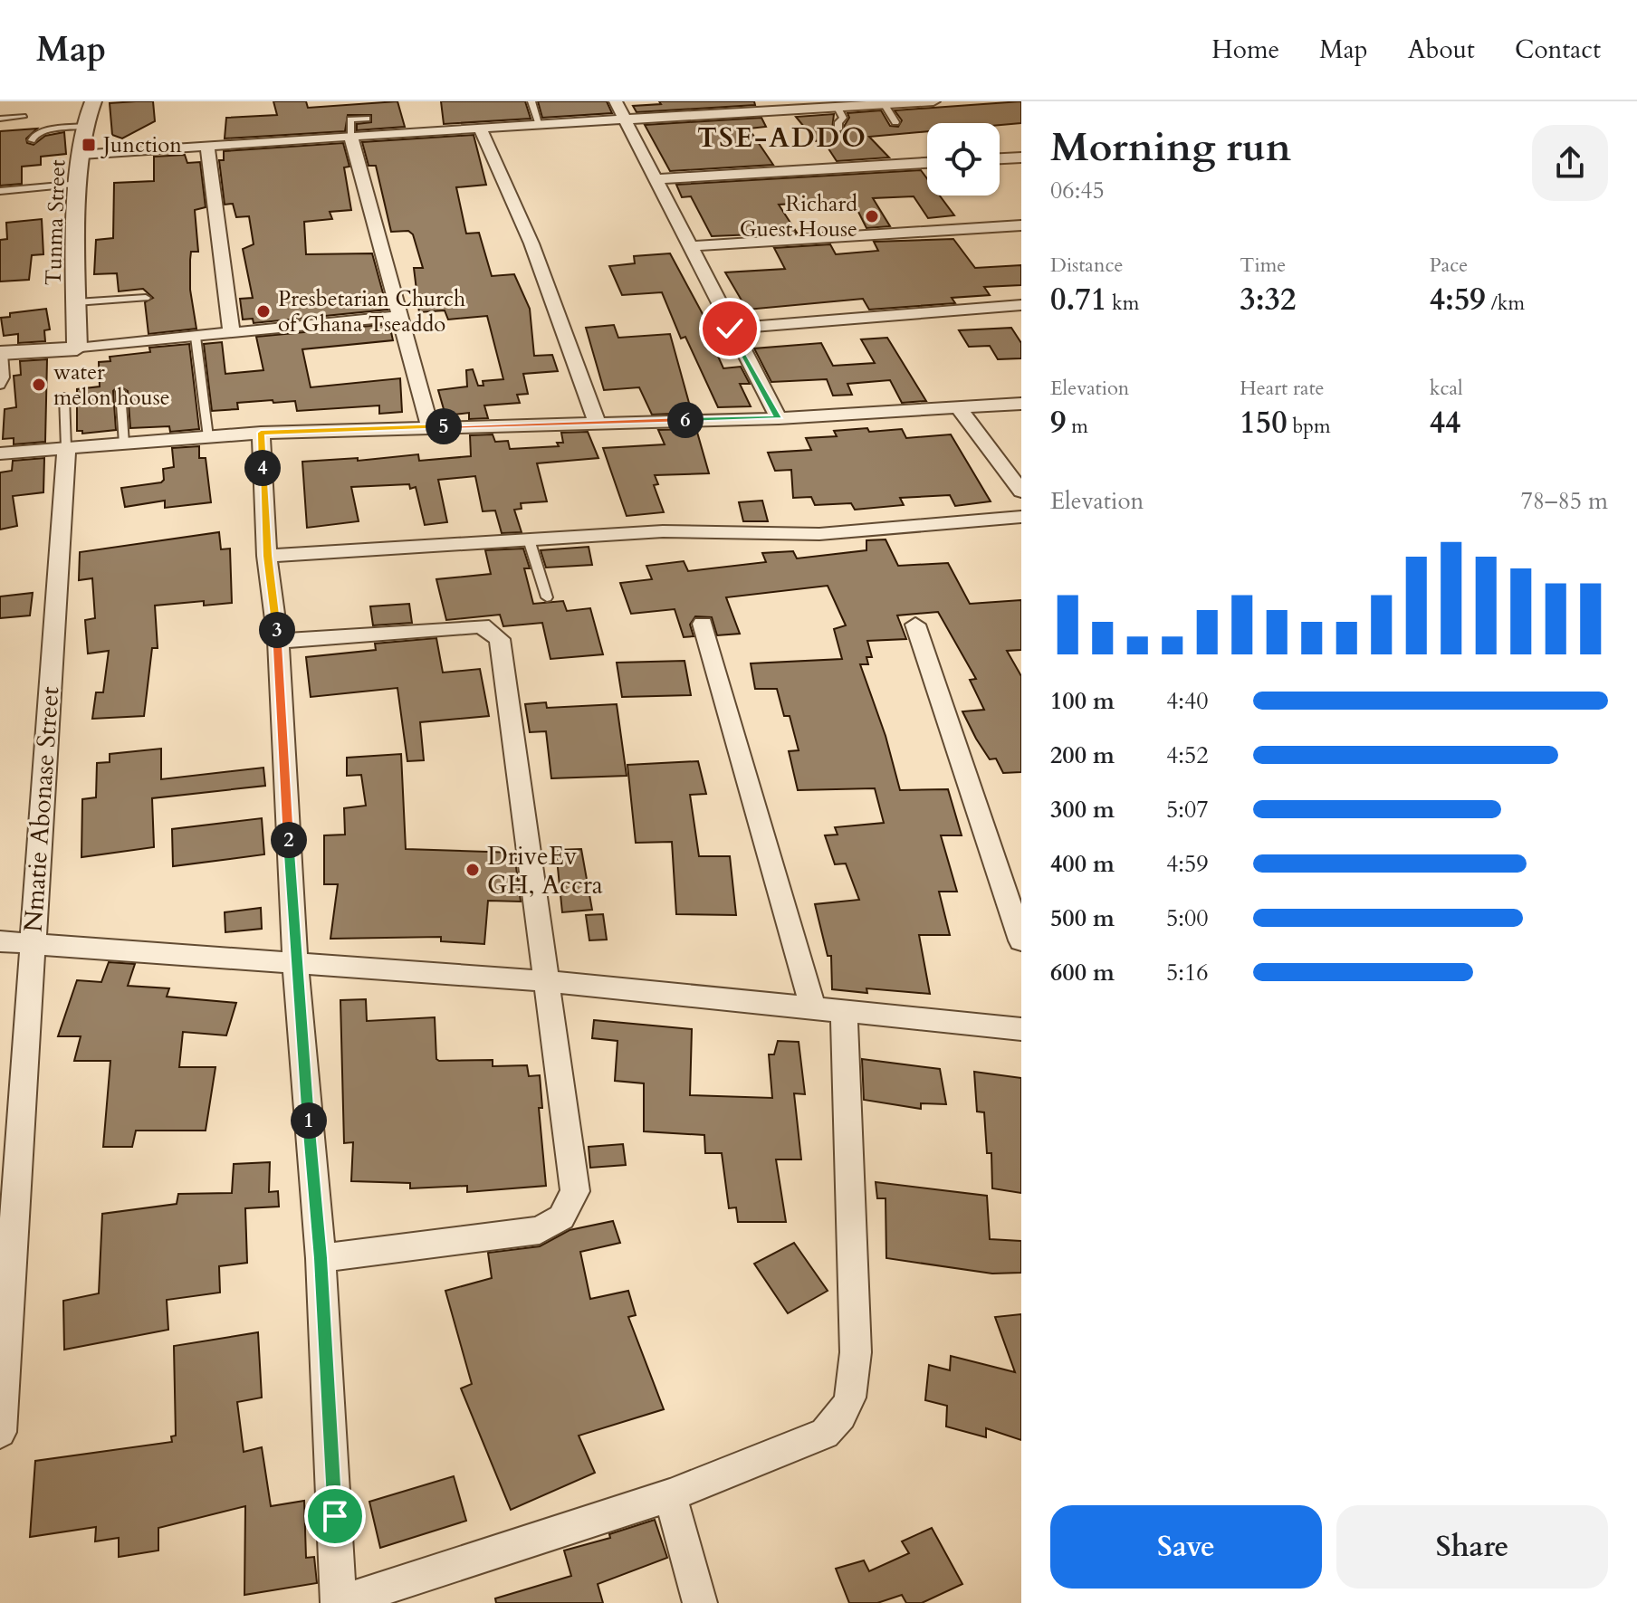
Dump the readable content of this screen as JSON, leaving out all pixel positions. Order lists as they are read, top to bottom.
{
  "streets": {
    "street": ["Tunma Street", "Nmatie Abonase Street"]
  },
  "districts": ["TSE-ADDO"],
  "places": {
    "transit": ["Junction"],
    "other": [
      "Richard Guest House",
      "Presbetarian Church of Ghana Tseaddo",
      "water melon house",
      "DriveEv GH, Accra"
    ]
  },
  "page": {
    "header": "Map",
    "nav": [
      "Home",
      "Map",
      "About",
      "Contact"
    ],
    "heading": ["Morning run", "06:45"],
    "stats": [
      ["Distance", "0.71 km"],
      ["Time", "3:32"],
      ["Pace", "4:59 /km"],
      ["Elevation", "9 m"],
      ["Heart rate", "150 bpm"],
      ["kcal", "44"]
    ],
    "pins": [
      "6",
      "5",
      "4",
      "3",
      "2",
      "1"
    ],
    "chart": ["Elevation", "78–85 m"],
    "list": [
      {
        "name": "100 m",
        "note": "4:40"
      },
      {
        "name": "200 m",
        "note": "4:52"
      },
      {
        "name": "300 m",
        "note": "5:07"
      },
      {
        "name": "400 m",
        "note": "4:59"
      },
      {
        "name": "500 m",
        "note": "5:00"
      },
      {
        "name": "600 m",
        "note": "5:16"
      }
    ],
    "buttons": ["Save", "Share"]
  }
}
